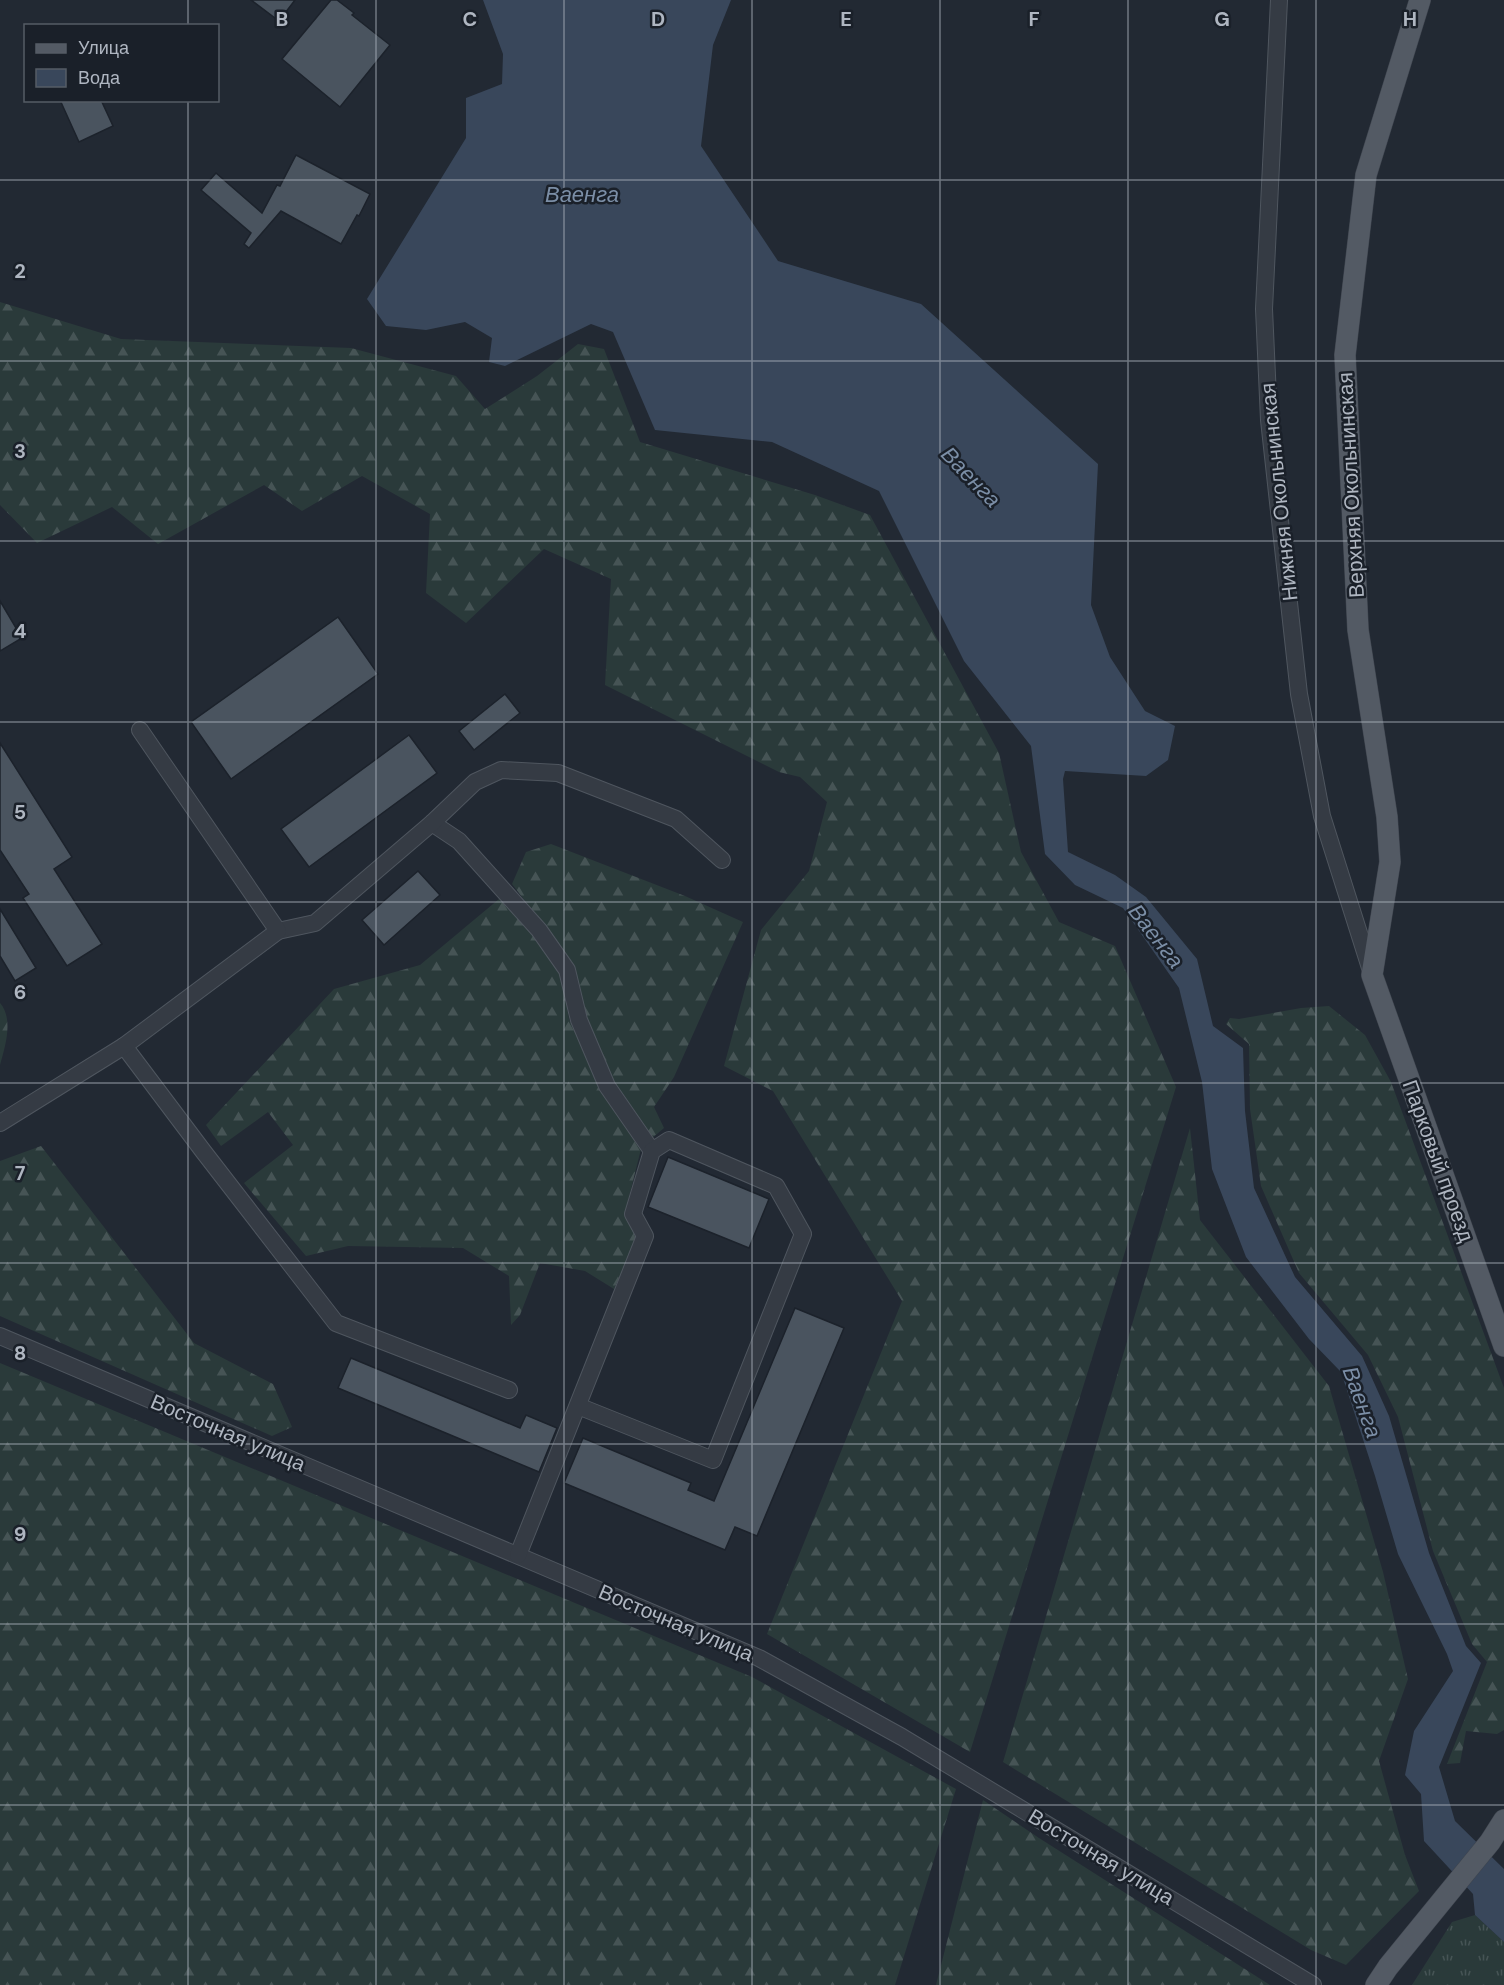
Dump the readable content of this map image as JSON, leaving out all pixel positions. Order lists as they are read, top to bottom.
{
  "streets": {
    "main road": ["Верхняя Окольнинская", "Парковый проезд"],
    "street": ["Нижняя Окольнинская", "Восточная улица"]
  },
  "crossings": [
    ["Верхняя Окольнинская", "Нижняя Окольнинская"],
    ["Верхняя Окольнинская", "Парковый проезд"],
    ["Нижняя Окольнинская", "Парковый проезд"]
  ],
  "water": ["Ваенга"],
  "legend": ["Улица", "Вода"],
  "grid": {
    "columns": [
      "B",
      "C",
      "D",
      "E",
      "F",
      "G",
      "H"
    ],
    "rows": [
      "2",
      "3",
      "4",
      "5",
      "6",
      "7",
      "8",
      "9"
    ]
  }
}
